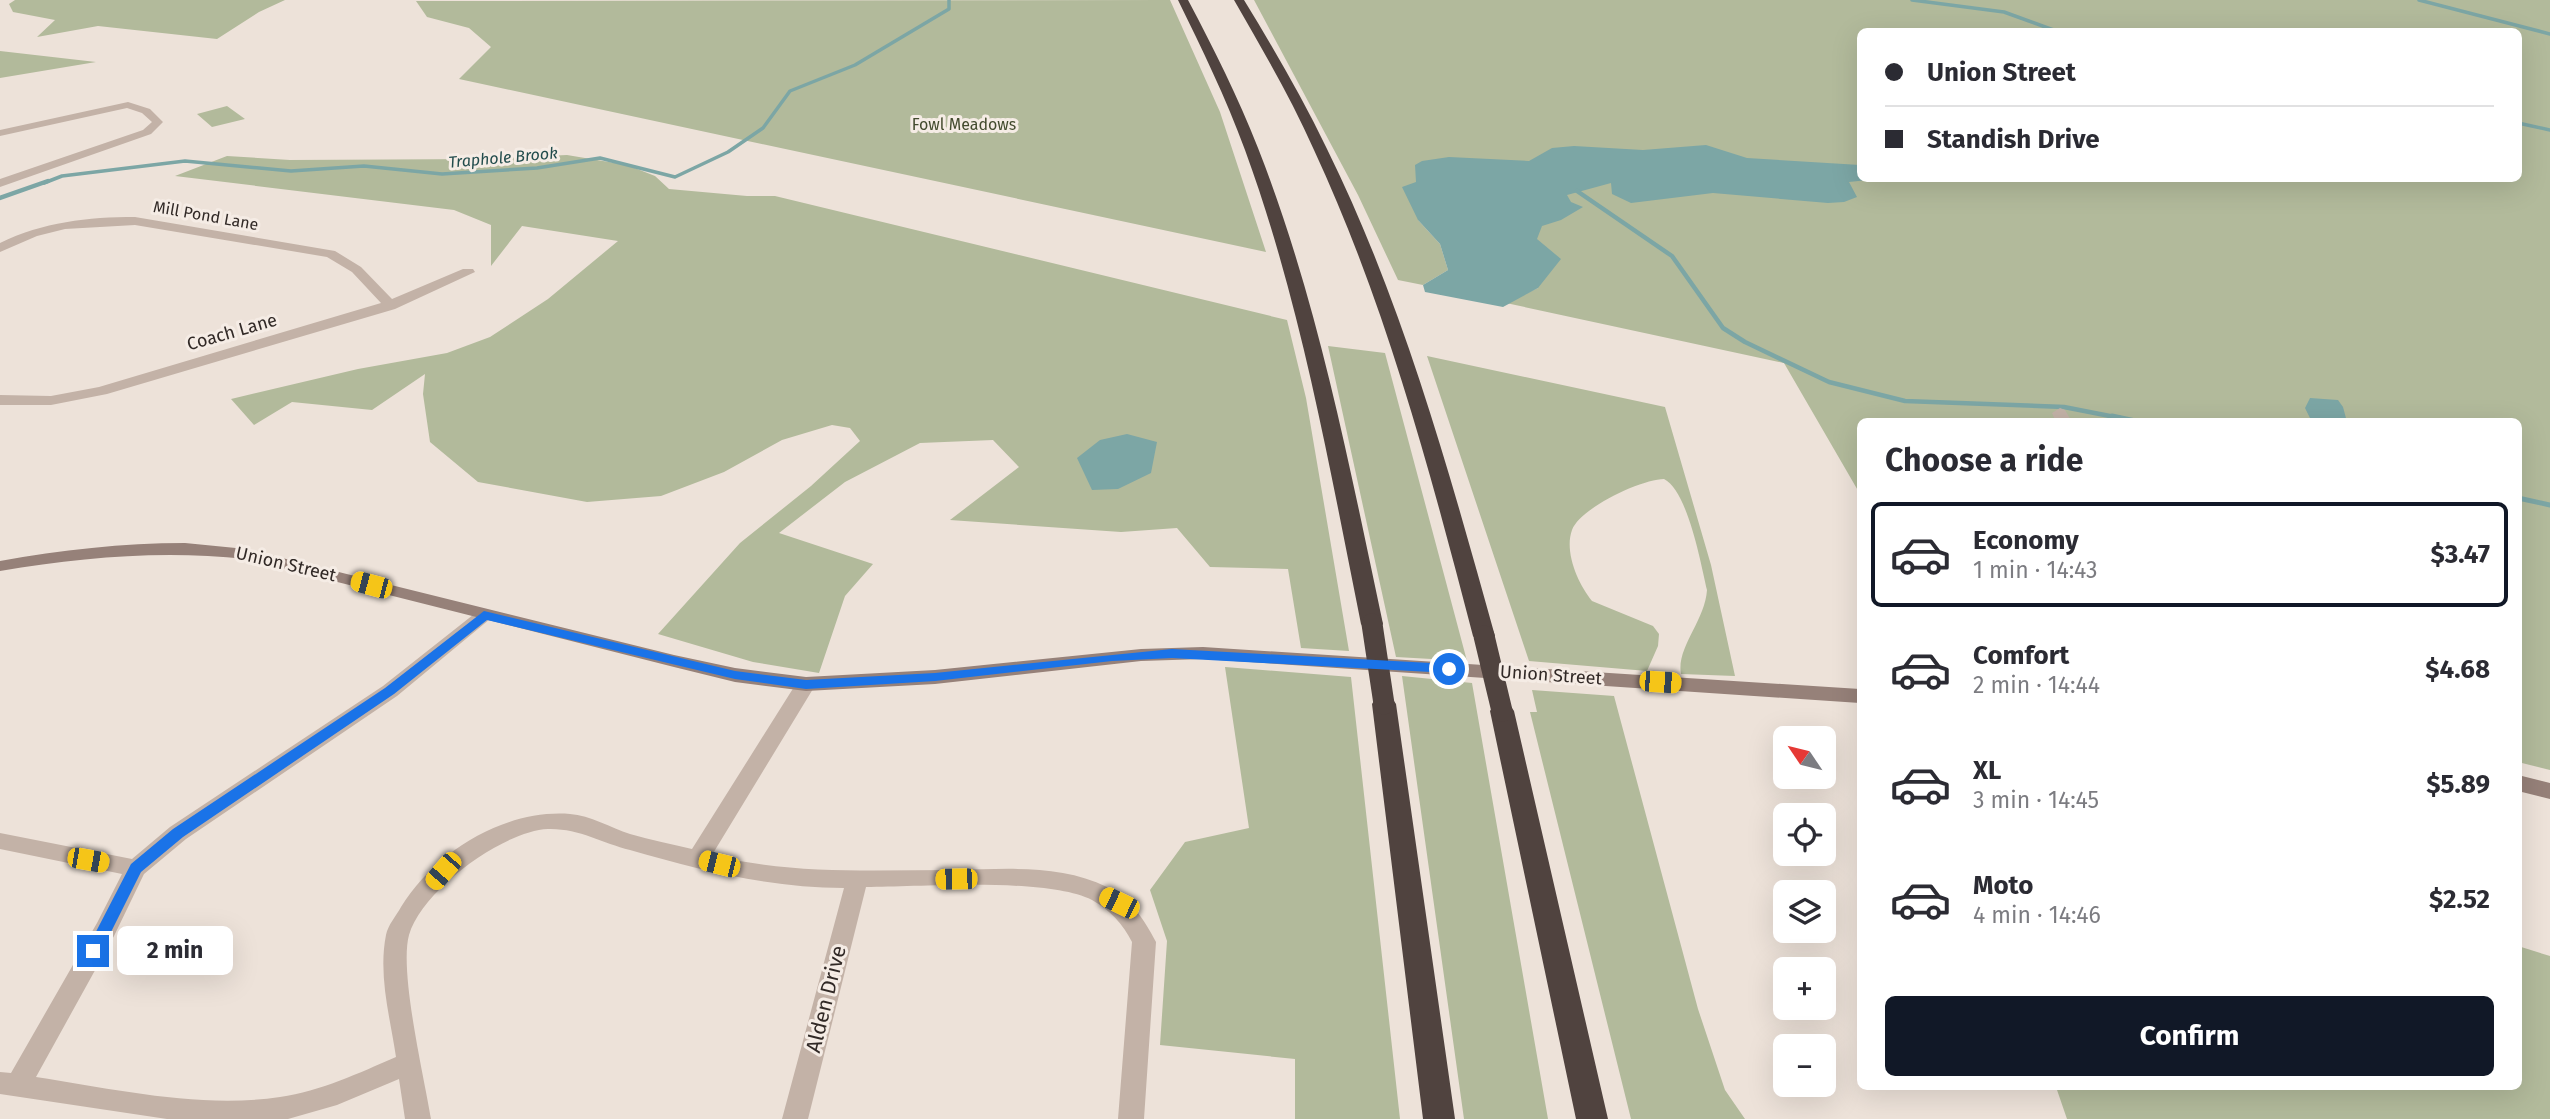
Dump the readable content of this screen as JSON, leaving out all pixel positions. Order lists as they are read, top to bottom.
{
  "streets": {
    "main road": ["Union Street"],
    "street": ["Mill Pond Lane", "Coach Lane", "Alden Drive"]
  },
  "crossings": [
    ["Mill Pond Lane", "Coach Lane"]
  ],
  "water": ["Traphole Brook"],
  "parks": ["Fowl Meadows"],
  "north": "top left",
  "page": {
    "banner": ["Union Street", "Standish Drive"],
    "heading": "Choose a ride",
    "list": [
      {
        "name": "Economy",
        "note": "1 min · 14:43",
        "value": "$3.47"
      },
      {
        "name": "Comfort",
        "note": "2 min · 14:44",
        "value": "$4.68"
      },
      {
        "name": "XL",
        "note": "3 min · 14:45",
        "value": "$5.89"
      },
      {
        "name": "Moto",
        "note": "4 min · 14:46",
        "value": "$2.52"
      }
    ],
    "map_buttons": ["+", "−"],
    "bubble": "2 min",
    "buttons": "Confirm"
  }
}
